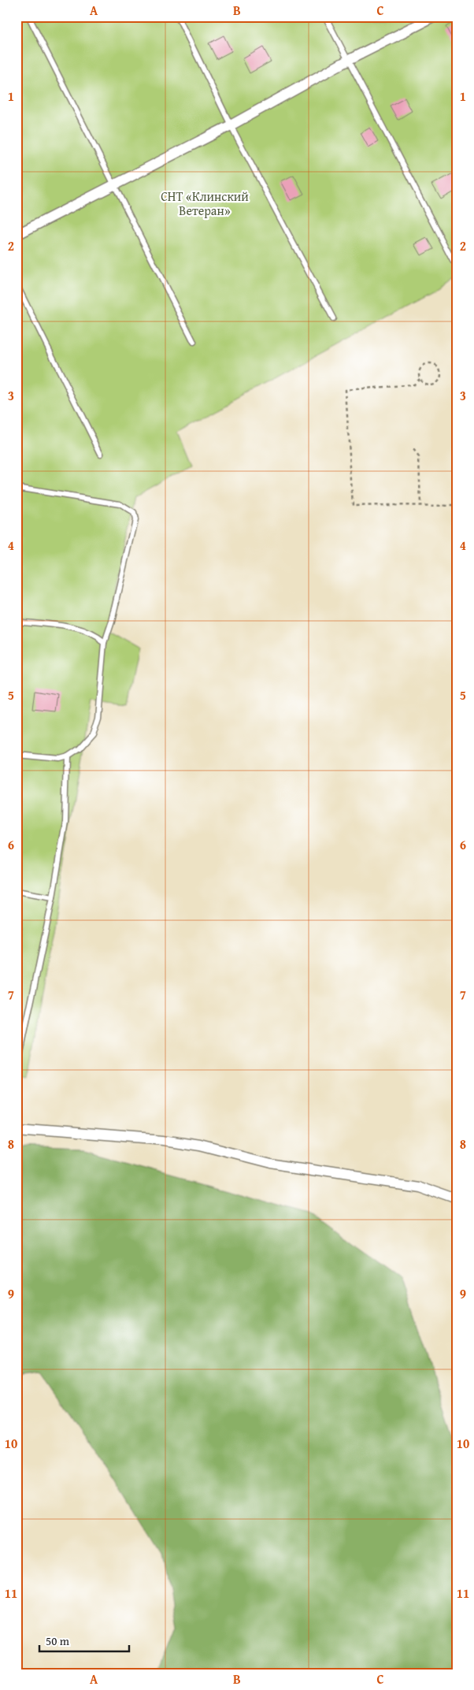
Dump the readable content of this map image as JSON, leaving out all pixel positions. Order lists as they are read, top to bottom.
{
  "parks": ["СНТ «Клинский Ветеран»"],
  "scale_bar": "50 m",
  "grid": {
    "columns": ["A", "B", "C"],
    "rows": [
      "1",
      "2",
      "3",
      "4",
      "5",
      "6",
      "7",
      "8",
      "9",
      "10",
      "11"
    ]
  }
}
